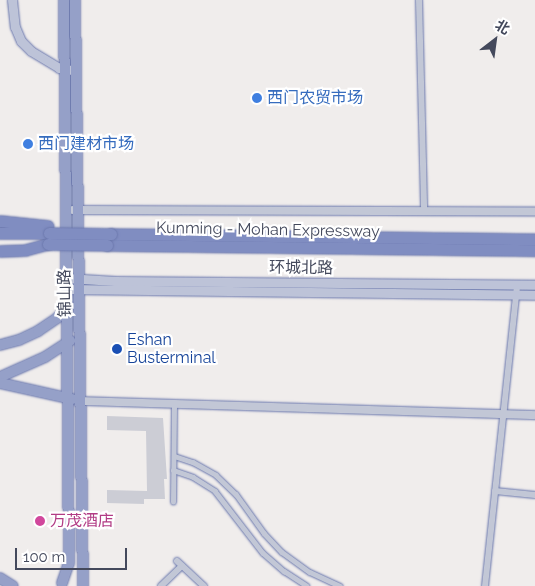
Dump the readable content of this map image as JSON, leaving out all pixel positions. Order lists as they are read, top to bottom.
{
  "streets": {
    "highway": ["Kunming - Mohan Expressway", "锦山路"],
    "main road": ["环城北路"]
  },
  "crossings": [
    ["环城北路", "锦山路"]
  ],
  "places": [
    "西门农贸市场",
    "西门建材市场",
    "Eshan Busterminal",
    "万茂酒店"
  ],
  "scale_bar": "100 m",
  "north": "top right"
}
